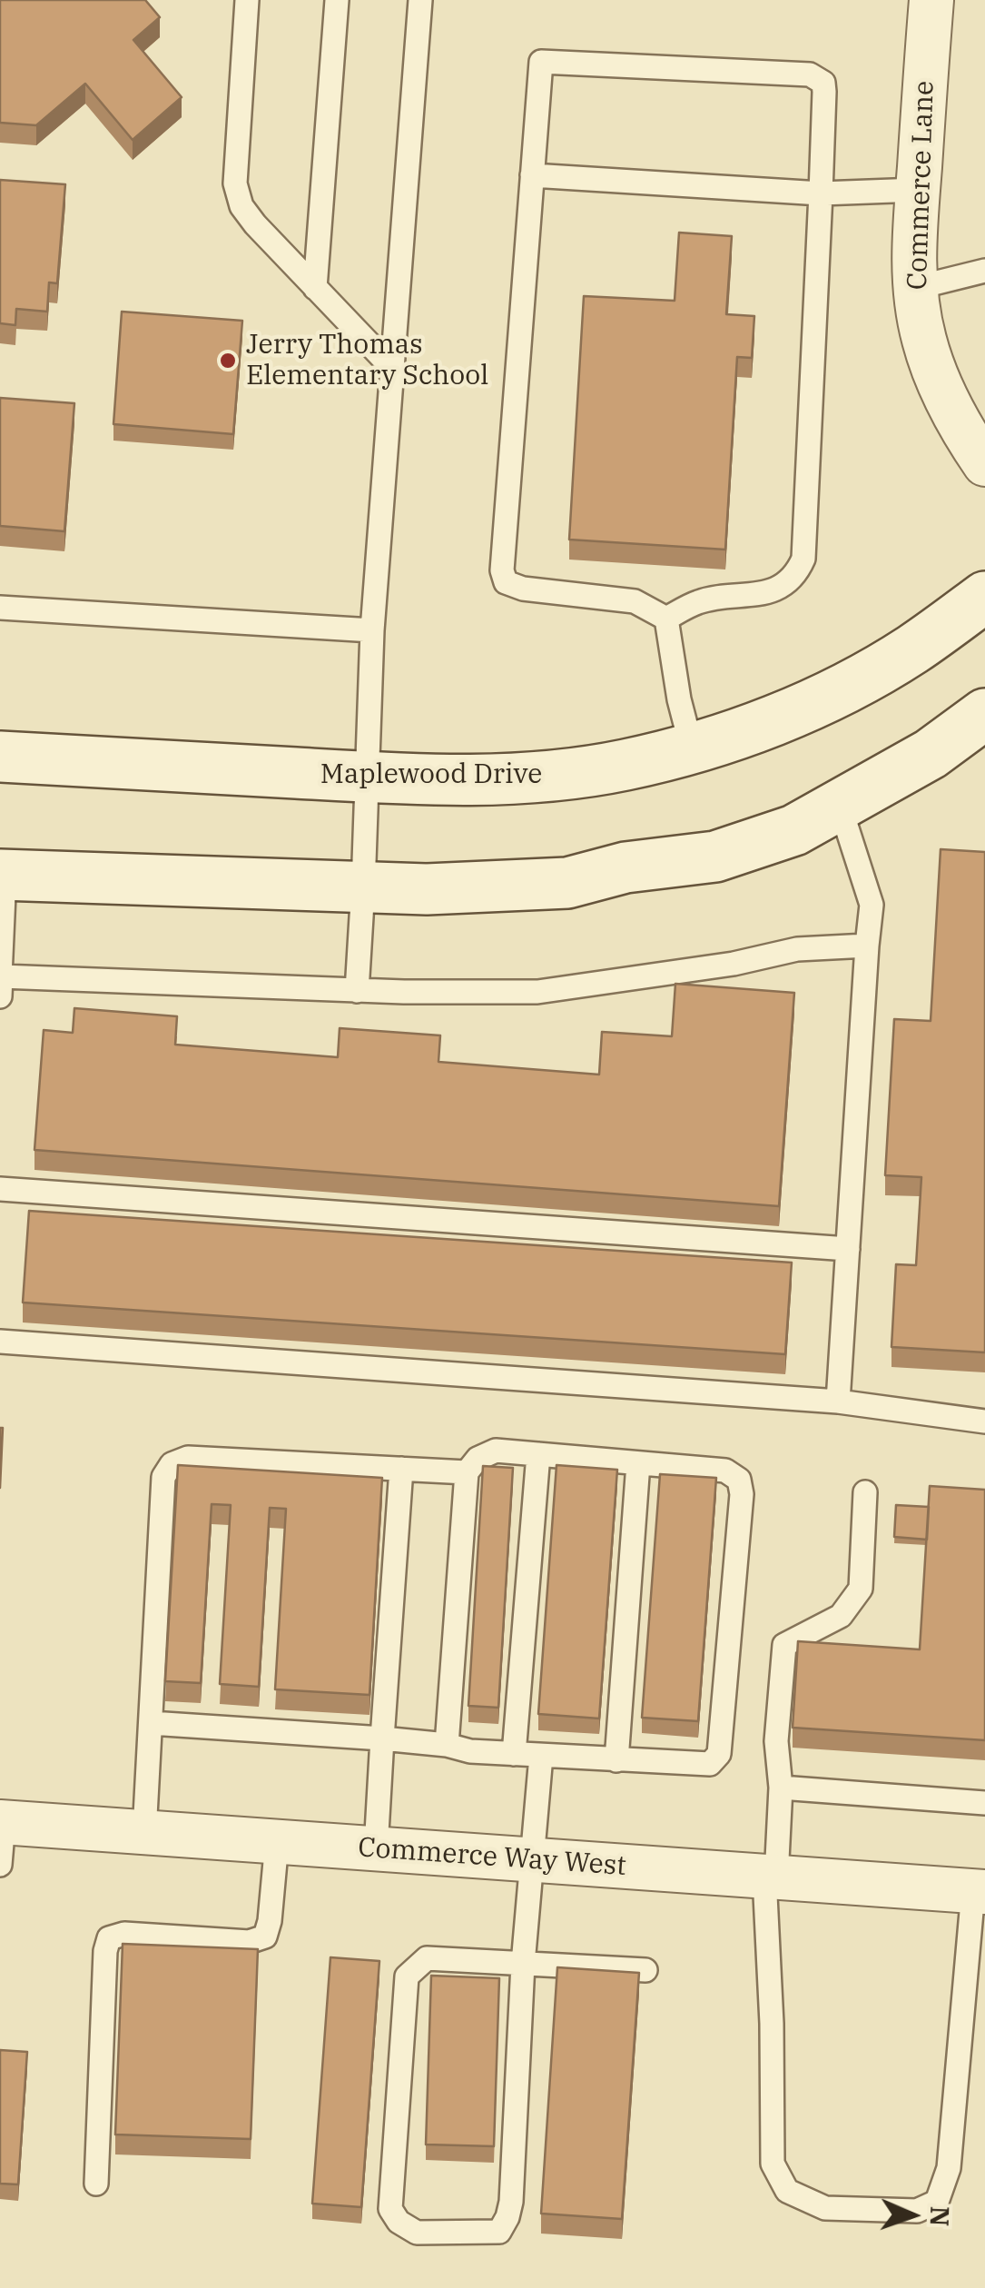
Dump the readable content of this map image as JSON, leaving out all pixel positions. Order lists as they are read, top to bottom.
{
  "streets": {
    "street": ["Commerce Lane", "Maplewood Drive", "Commerce Way West"]
  },
  "places": ["Jerry Thomas Elementary School"],
  "north": "right"
}
